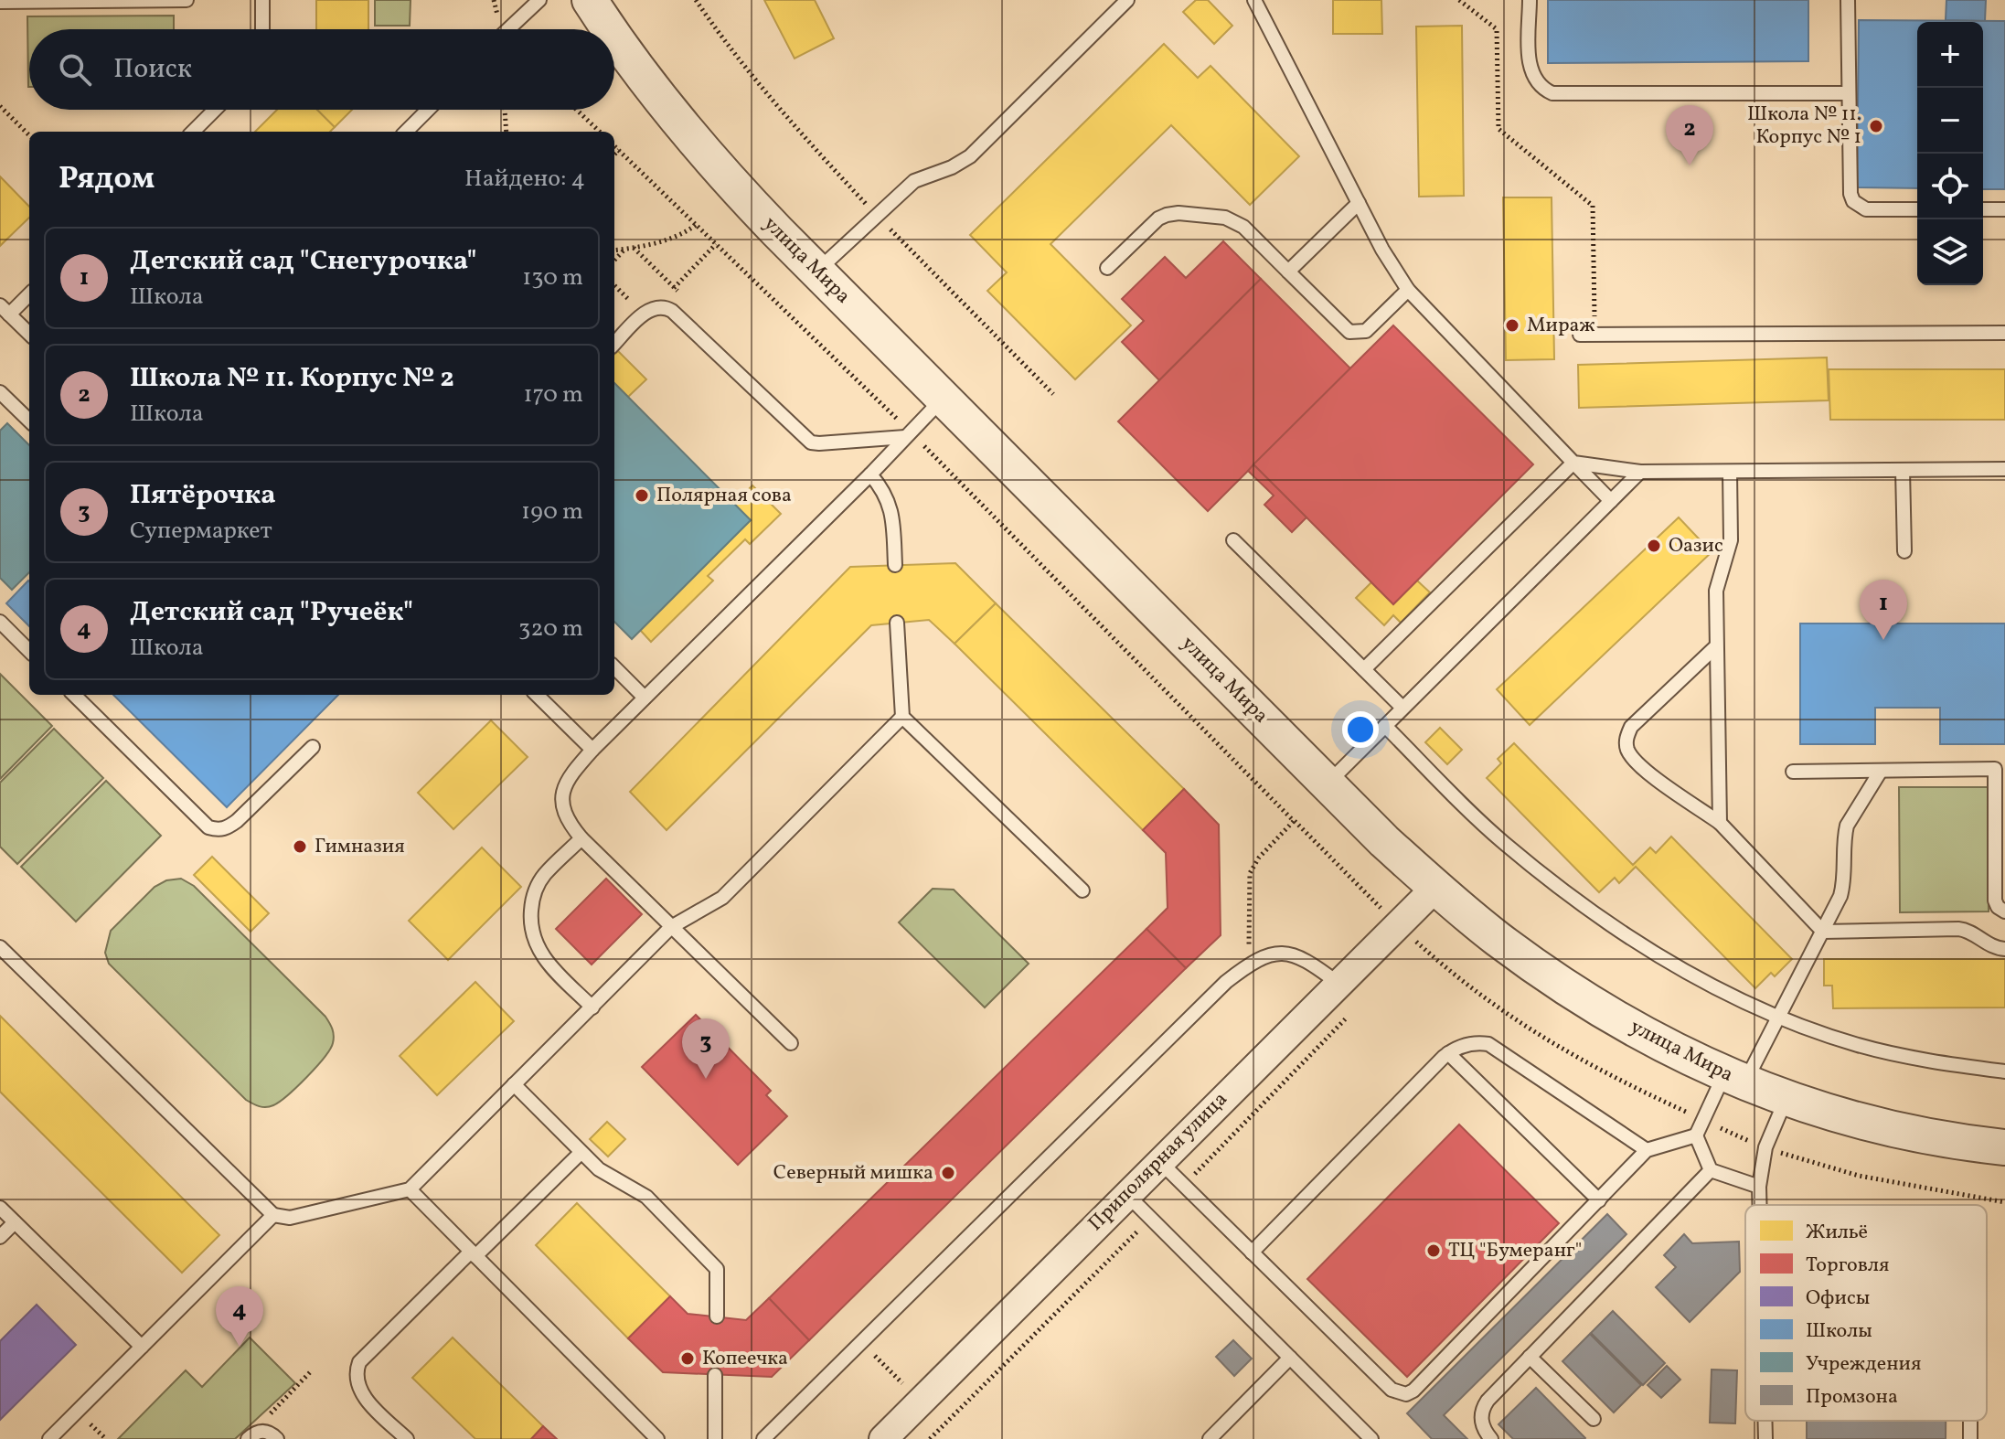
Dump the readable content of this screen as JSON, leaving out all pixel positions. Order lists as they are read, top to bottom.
{
  "streets": {
    "street": ["улица Мира", "Приполярная улица"]
  },
  "crossings": [
    ["улица Мира", "Приполярная улица"]
  ],
  "places": [
    "Школа № 11. Корпус № 1",
    "Мираж",
    "Полярная сова",
    "Оазис",
    "Гимназия",
    "Северный мишка",
    "ТЦ \"Бумеранг\"",
    "Копеечка"
  ],
  "legend": [
    "Жильё",
    "Торговля",
    "Офисы",
    "Школы",
    "Учреждения",
    "Промзона"
  ],
  "page": {
    "map_buttons": ["+", "−"],
    "search": "Поиск",
    "pins": [
      "2",
      "1",
      "3",
      "4"
    ],
    "heading": ["Рядом", "Найдено: 4"],
    "list": [
      {
        "mark": "1",
        "name": "Детский сад \"Снегурочка\"",
        "note": "Школа",
        "value": "130 m"
      },
      {
        "mark": "2",
        "name": "Школа № 11. Корпус № 2",
        "note": "Школа",
        "value": "170 m"
      },
      {
        "mark": "3",
        "name": "Пятёрочка",
        "note": "Супермаркет",
        "value": "190 m"
      },
      {
        "mark": "4",
        "name": "Детский сад \"Ручеёк\"",
        "note": "Школа",
        "value": "320 m"
      }
    ]
  }
}
